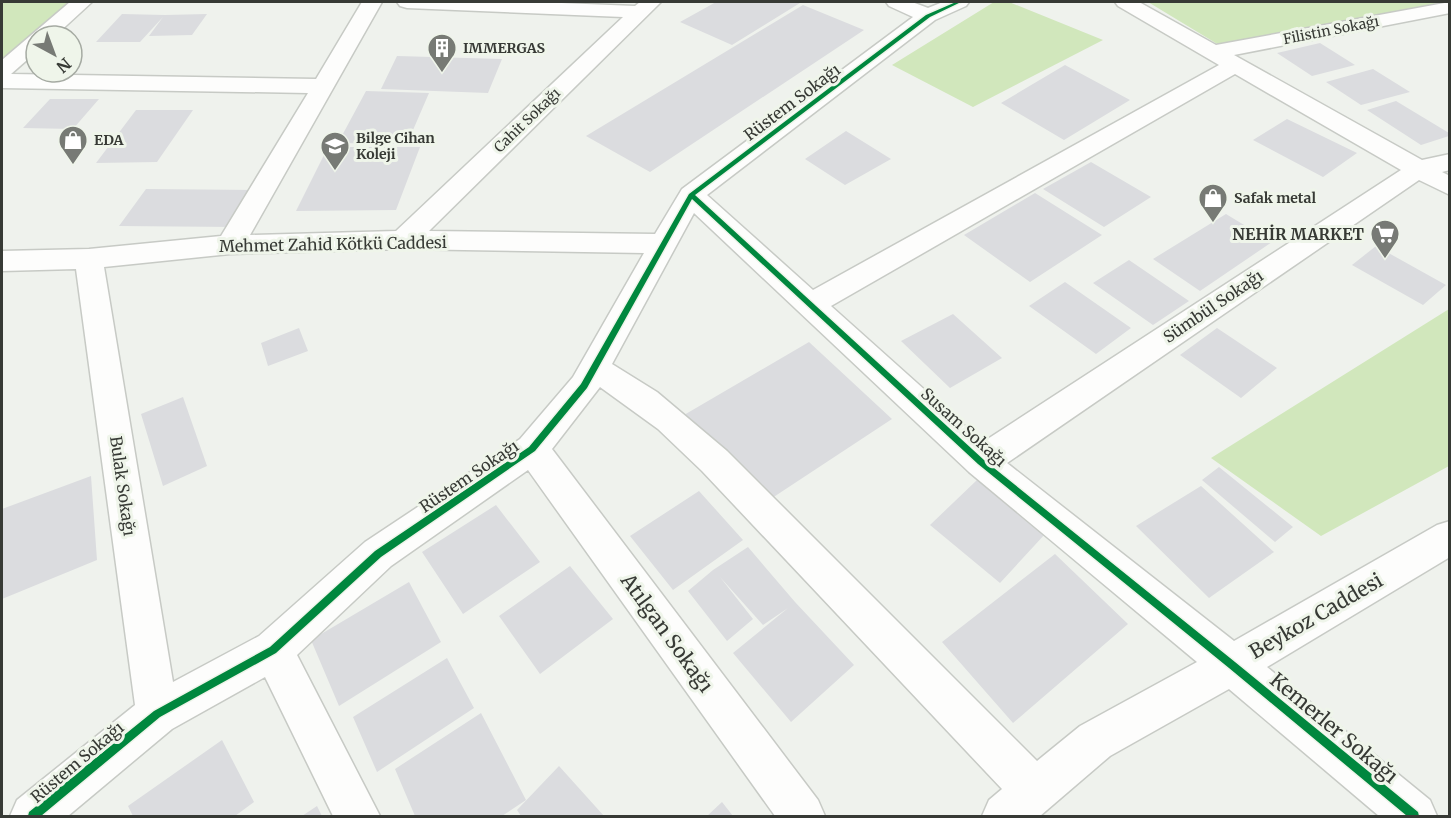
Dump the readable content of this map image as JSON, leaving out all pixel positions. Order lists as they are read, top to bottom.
{
  "streets": {
    "street": [
      "Filistin Sokağı",
      "Rüstem Sokağı",
      "Cahit Sokağı",
      "Mehmet Zahid Kötkü Caddesi",
      "Sümbül Sokağı",
      "Susam Sokağı",
      "Bulak Sokağı",
      "Beykoz Caddesi",
      "Atılgan Sokağı",
      "Kemerler Sokağı"
    ]
  },
  "crossings": [
    ["Filistin Sokağı", "Susam Sokağı"],
    ["Rüstem Sokağı", "Mehmet Zahid Kötkü Caddesi"],
    ["Rüstem Sokağı", "Susam Sokağı"],
    ["Rüstem Sokağı", "Bulak Sokağı"],
    ["Rüstem Sokağı", "Atılgan Sokağı"],
    ["Cahit Sokağı", "Mehmet Zahid Kötkü Caddesi"],
    ["Mehmet Zahid Kötkü Caddesi", "Bulak Sokağı"],
    ["Sümbül Sokağı", "Susam Sokağı"],
    ["Susam Sokağı", "Beykoz Caddesi"],
    ["Susam Sokağı", "Kemerler Sokağı"],
    ["Beykoz Caddesi", "Kemerler Sokağı"]
  ],
  "places": {
    "building": ["IMMERGAS"],
    "shop": ["EDA", "Safak metal"],
    "school or university": ["Bilge Cihan Koleji"],
    "supermarket": ["NEHİR MARKET"]
  },
  "north": "bottom right"
}
